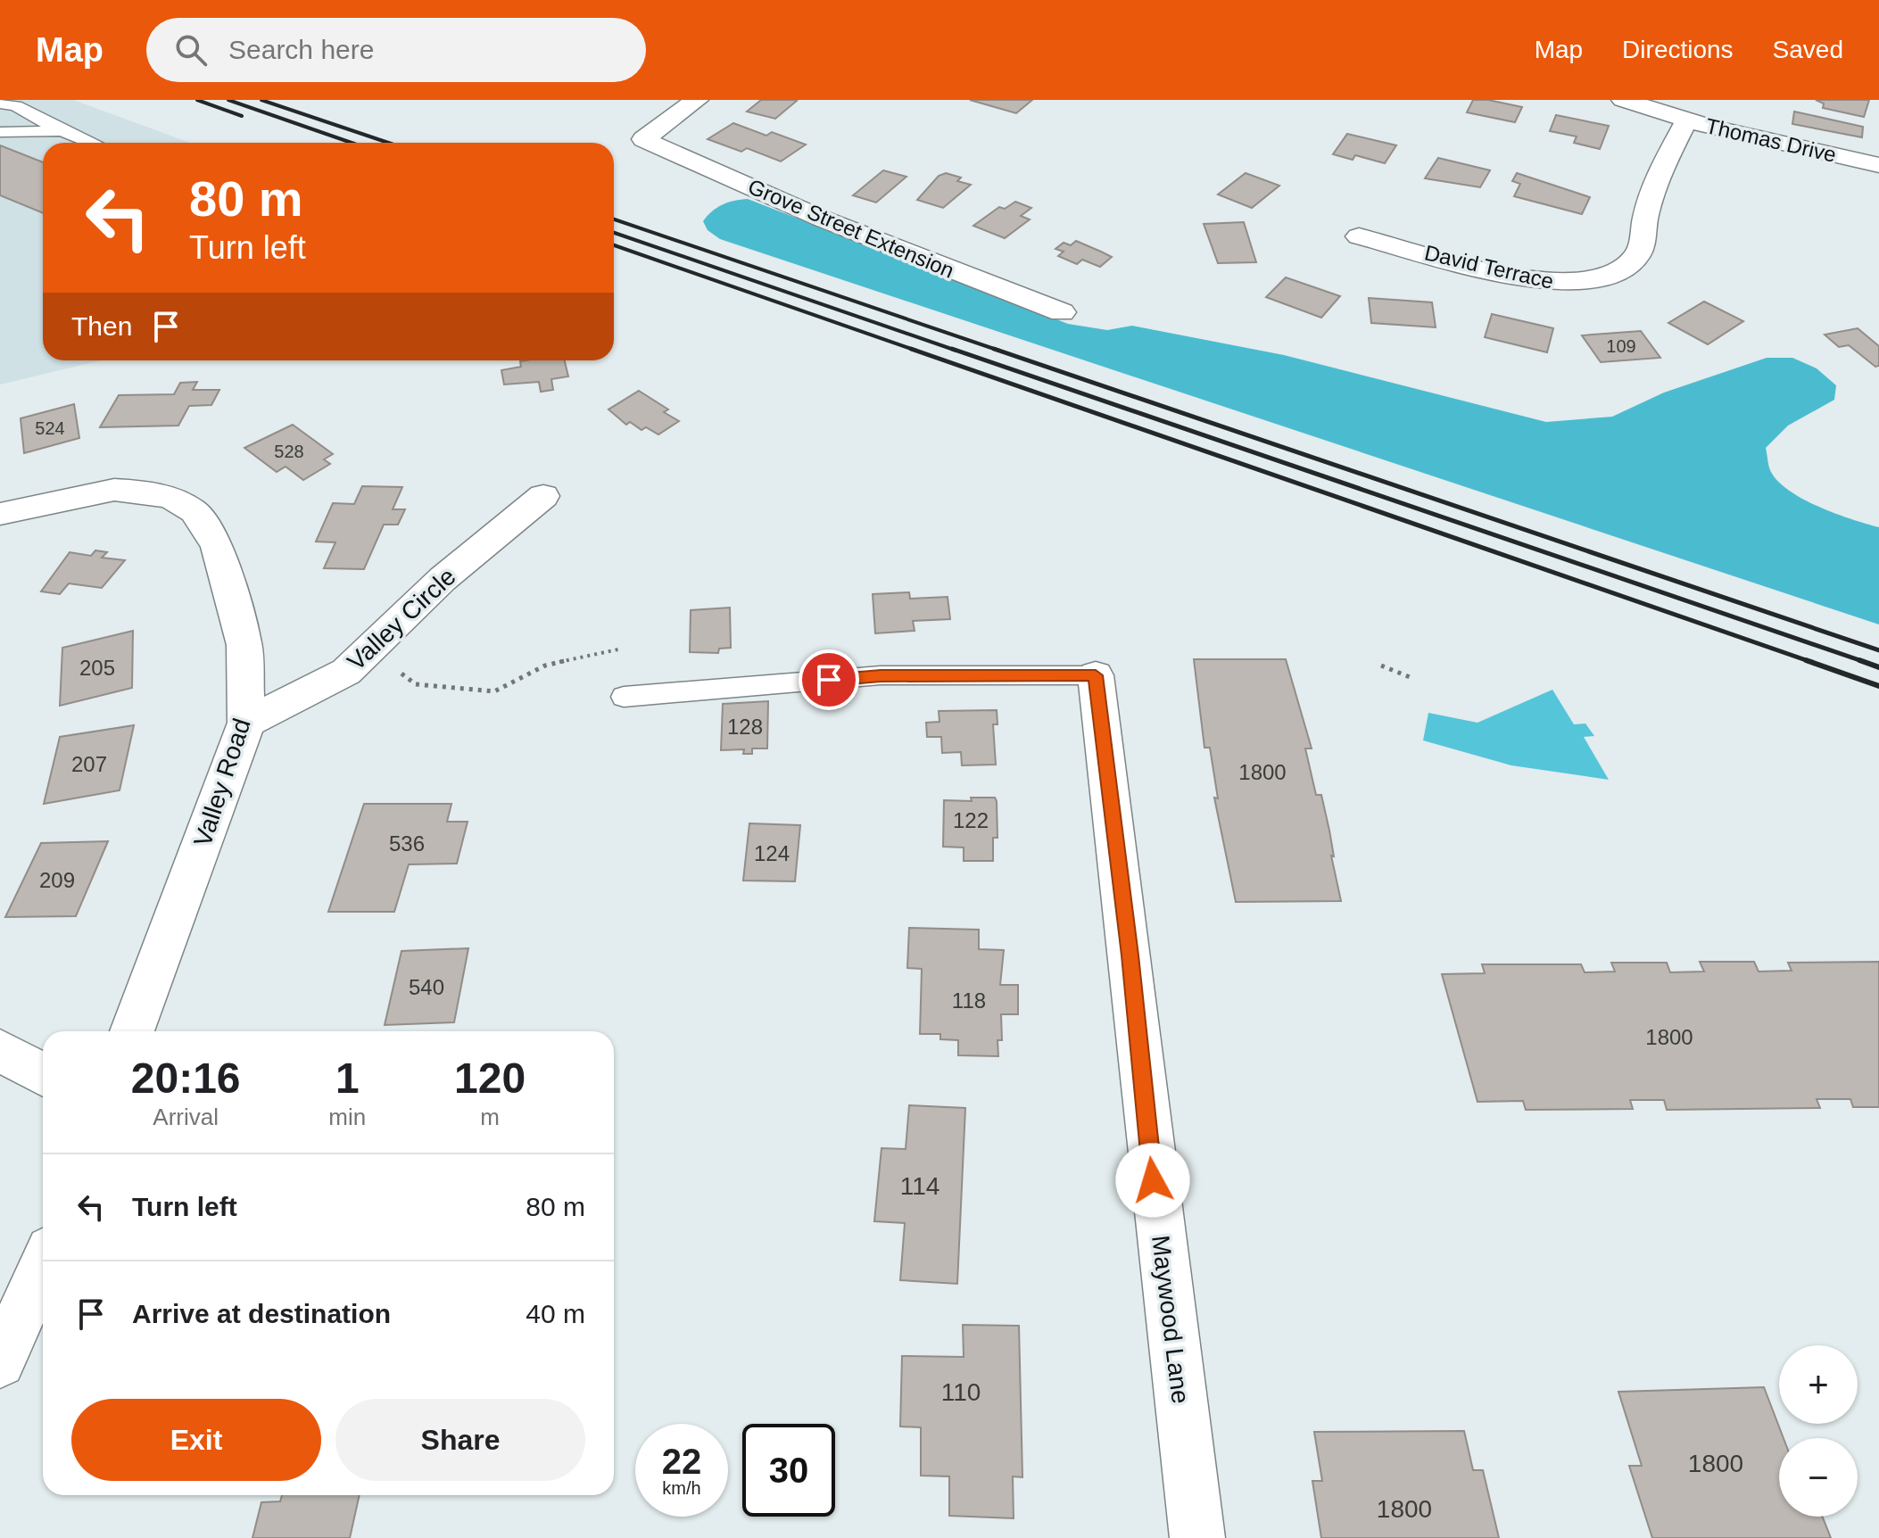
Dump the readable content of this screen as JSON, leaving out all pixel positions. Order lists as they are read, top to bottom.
{
  "streets": {
    "street": [
      "Thomas Drive",
      "Grove Street Extension",
      "David Terrace",
      "Valley Circle",
      "Valley Road",
      "Maywood Lane"
    ]
  },
  "crossings": [
    ["Thomas Drive", "David Terrace"],
    ["Valley Circle", "Valley Road"]
  ],
  "house_numbers": [
    "109",
    "524",
    "528",
    "205",
    "128",
    "207",
    "1800",
    "122",
    "536",
    "124",
    "209",
    "540",
    "118",
    "1800",
    "114",
    "110",
    "1800",
    "1800"
  ],
  "page": {
    "header": "Map",
    "search": "Search here",
    "nav": ["Map", "Directions", "Saved"],
    "turn": ["80 m", "Turn left"],
    "then": "Then",
    "eta": [
      "20:16",
      "Arrival",
      "1",
      "min",
      "120",
      "m"
    ],
    "list": [
      {
        "name": "Turn left",
        "value": "80 m"
      },
      {
        "name": "Arrive at destination",
        "value": "40 m"
      }
    ],
    "map_buttons": ["+", "−"],
    "buttons": ["Exit", "Share"],
    "speed": "22 km/h",
    "limit": "30"
  }
}
